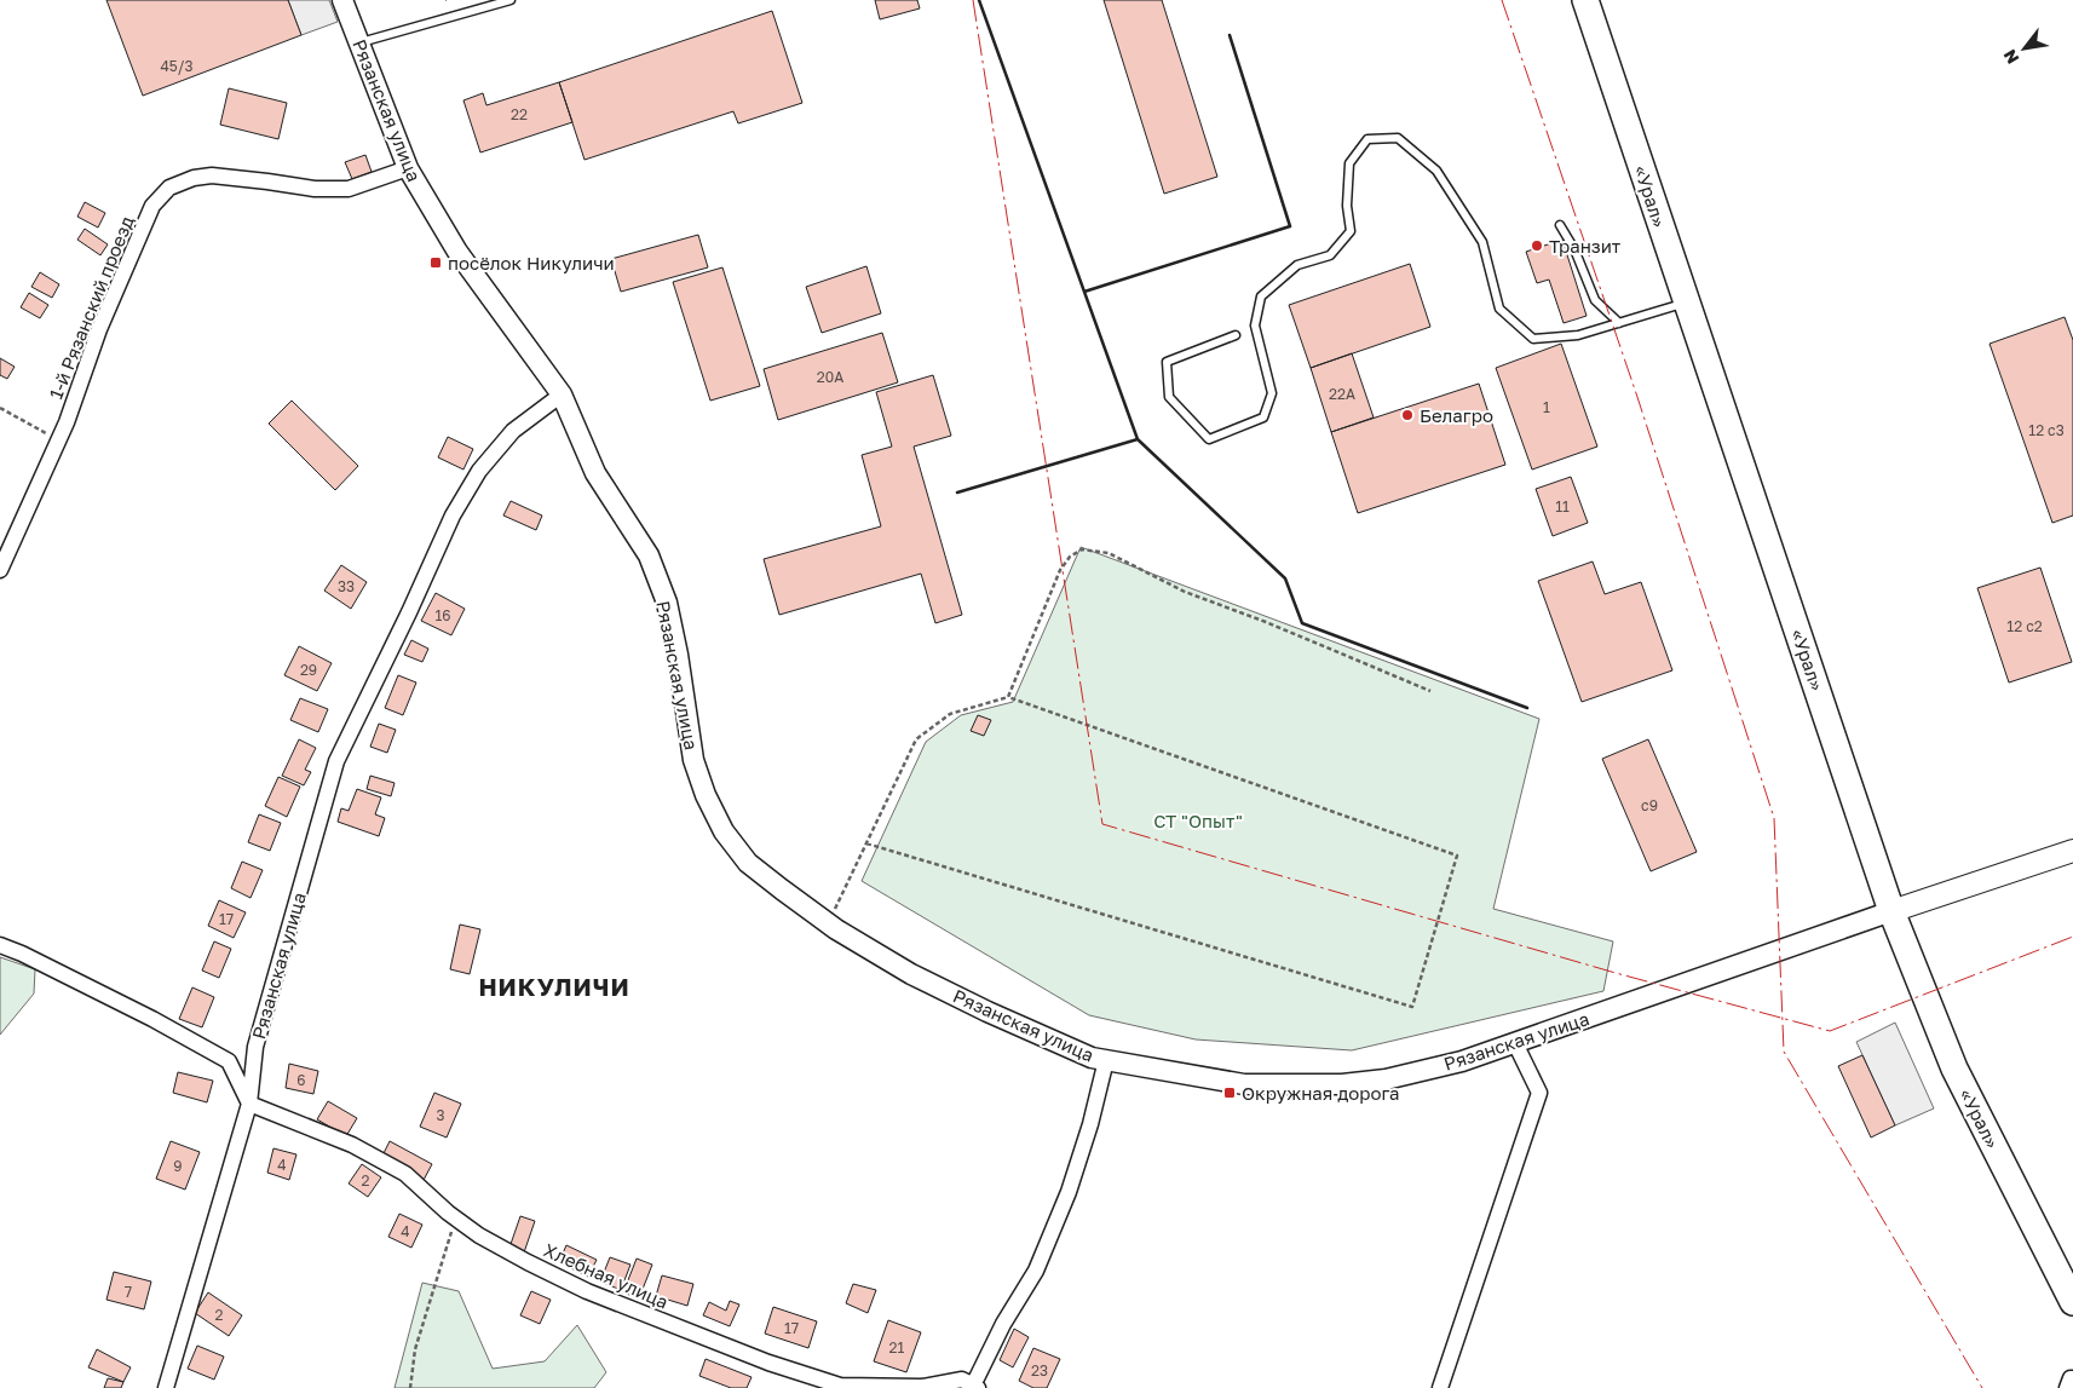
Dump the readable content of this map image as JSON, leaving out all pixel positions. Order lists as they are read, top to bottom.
{
  "streets": {
    "highway": ["«Урал»"],
    "street": ["Рязанская улица", "1-й Рязанский проезд", "Хлебная улица"]
  },
  "crossings": [
    ["Рязанская улица", "«Урал»"],
    ["Рязанская улица", "1-й Рязанский проезд"],
    ["Рязанская улица", "Хлебная улица"]
  ],
  "districts": ["НИКУЛИЧИ"],
  "parks": ["СТ \"Опыт\""],
  "places": {
    "other": ["Транзит", "Белагро"],
    "transit": ["посёлок Никуличи", "Окружная дорога"]
  },
  "house_numbers": [
    "45/3",
    "22",
    "20А",
    "22А",
    "1",
    "12 с3",
    "11",
    "33",
    "16",
    "12 с2",
    "29",
    "с9",
    "17",
    "6",
    "3",
    "4",
    "9",
    "2",
    "4",
    "7",
    "2",
    "17",
    "21",
    "23"
  ],
  "north": "bottom left"
}
